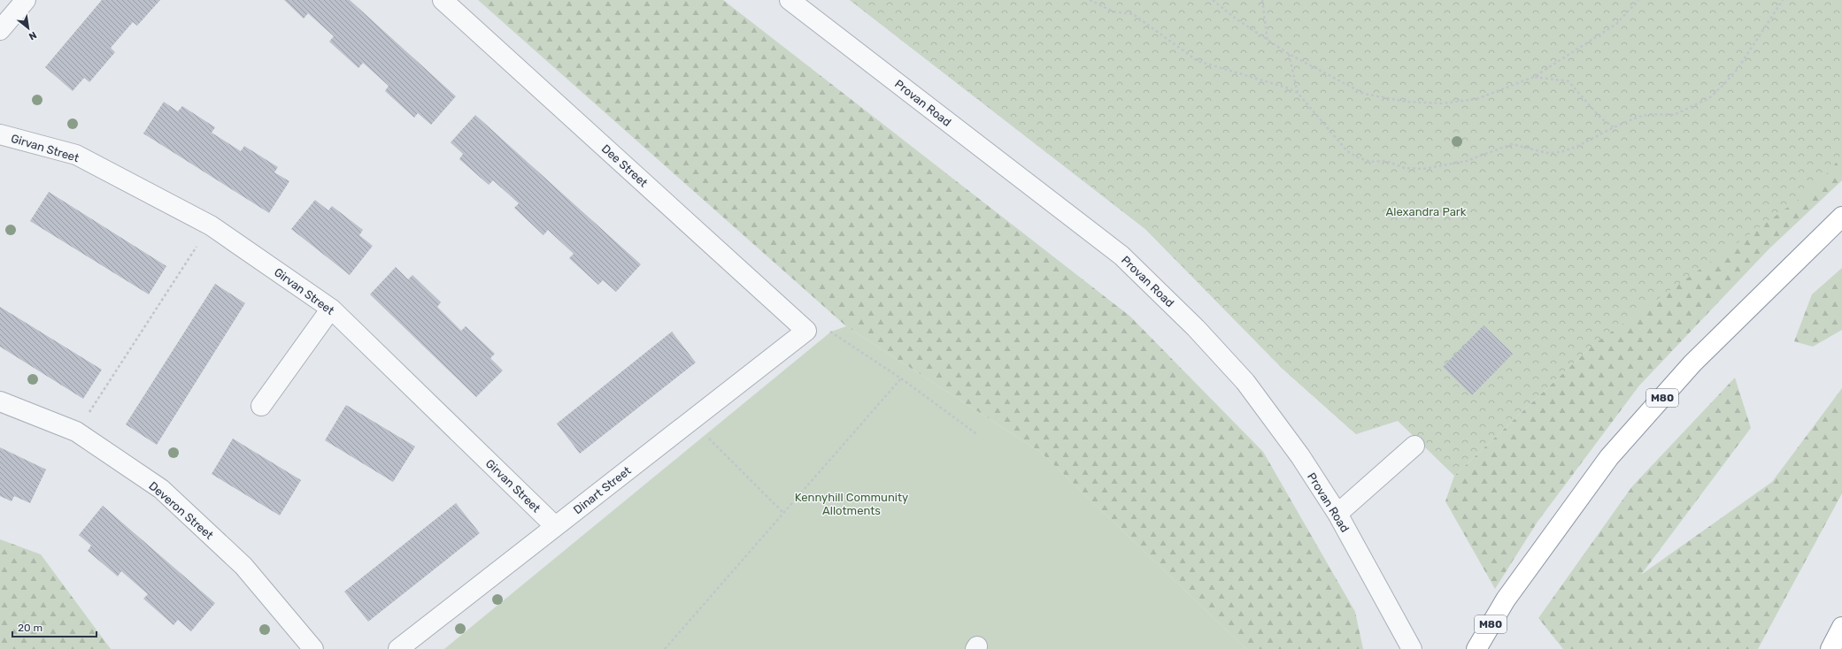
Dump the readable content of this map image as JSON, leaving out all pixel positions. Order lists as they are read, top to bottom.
{
  "streets": {
    "highway": ["M80"],
    "street": [
      "Provan Road",
      "Girvan Street",
      "Dee Street",
      "Dinart Street",
      "Deveron Street"
    ]
  },
  "crossings": [
    ["Girvan Street", "Dinart Street"],
    ["Dee Street", "Dinart Street"]
  ],
  "parks": ["Alexandra Park", "Kennyhill Community Allotments"],
  "scale_bar": "20 m",
  "north": "bottom right"
}
